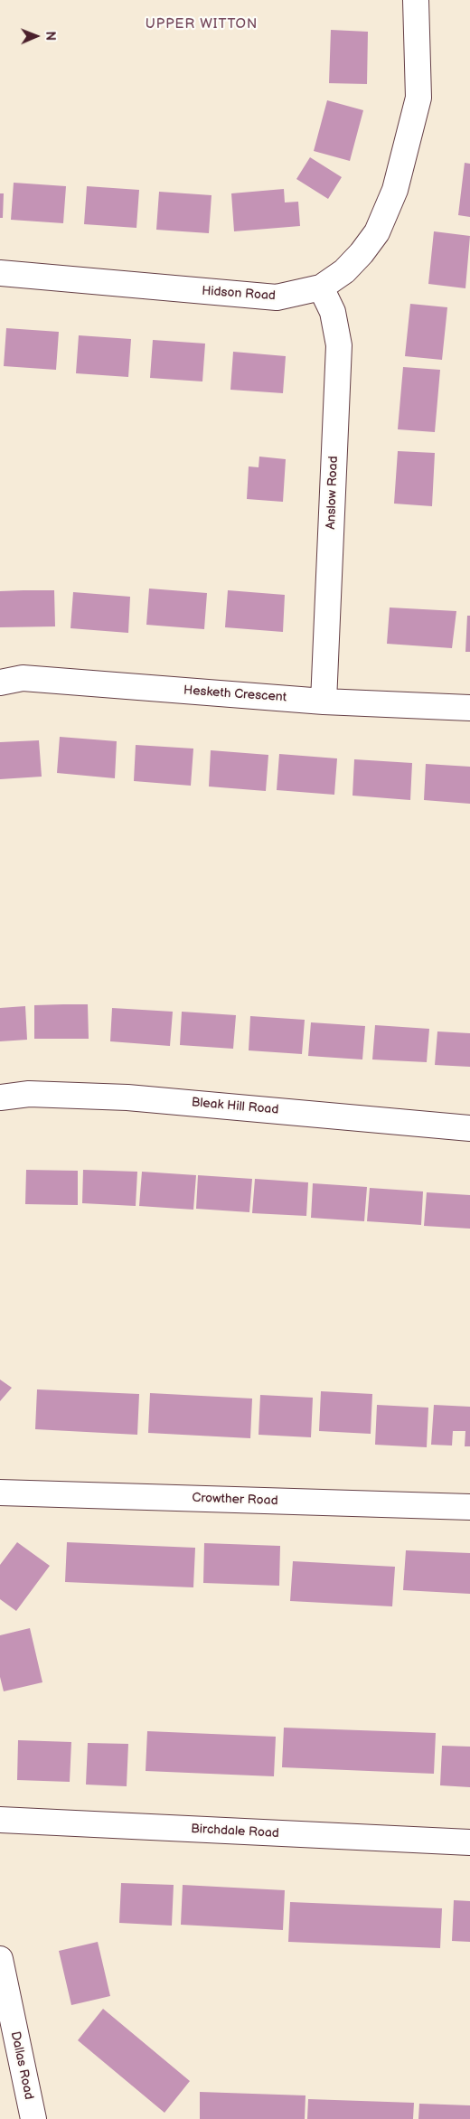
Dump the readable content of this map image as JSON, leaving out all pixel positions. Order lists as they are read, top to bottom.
{
  "streets": {
    "street": [
      "Hidson Road",
      "Anslow Road",
      "Hesketh Crescent",
      "Bleak Hill Road",
      "Crowther Road",
      "Birchdale Road",
      "Dallas Road"
    ]
  },
  "crossings": [
    ["Hidson Road", "Anslow Road"],
    ["Anslow Road", "Hesketh Crescent"]
  ],
  "districts": ["UPPER WITTON"],
  "north": "right"
}
